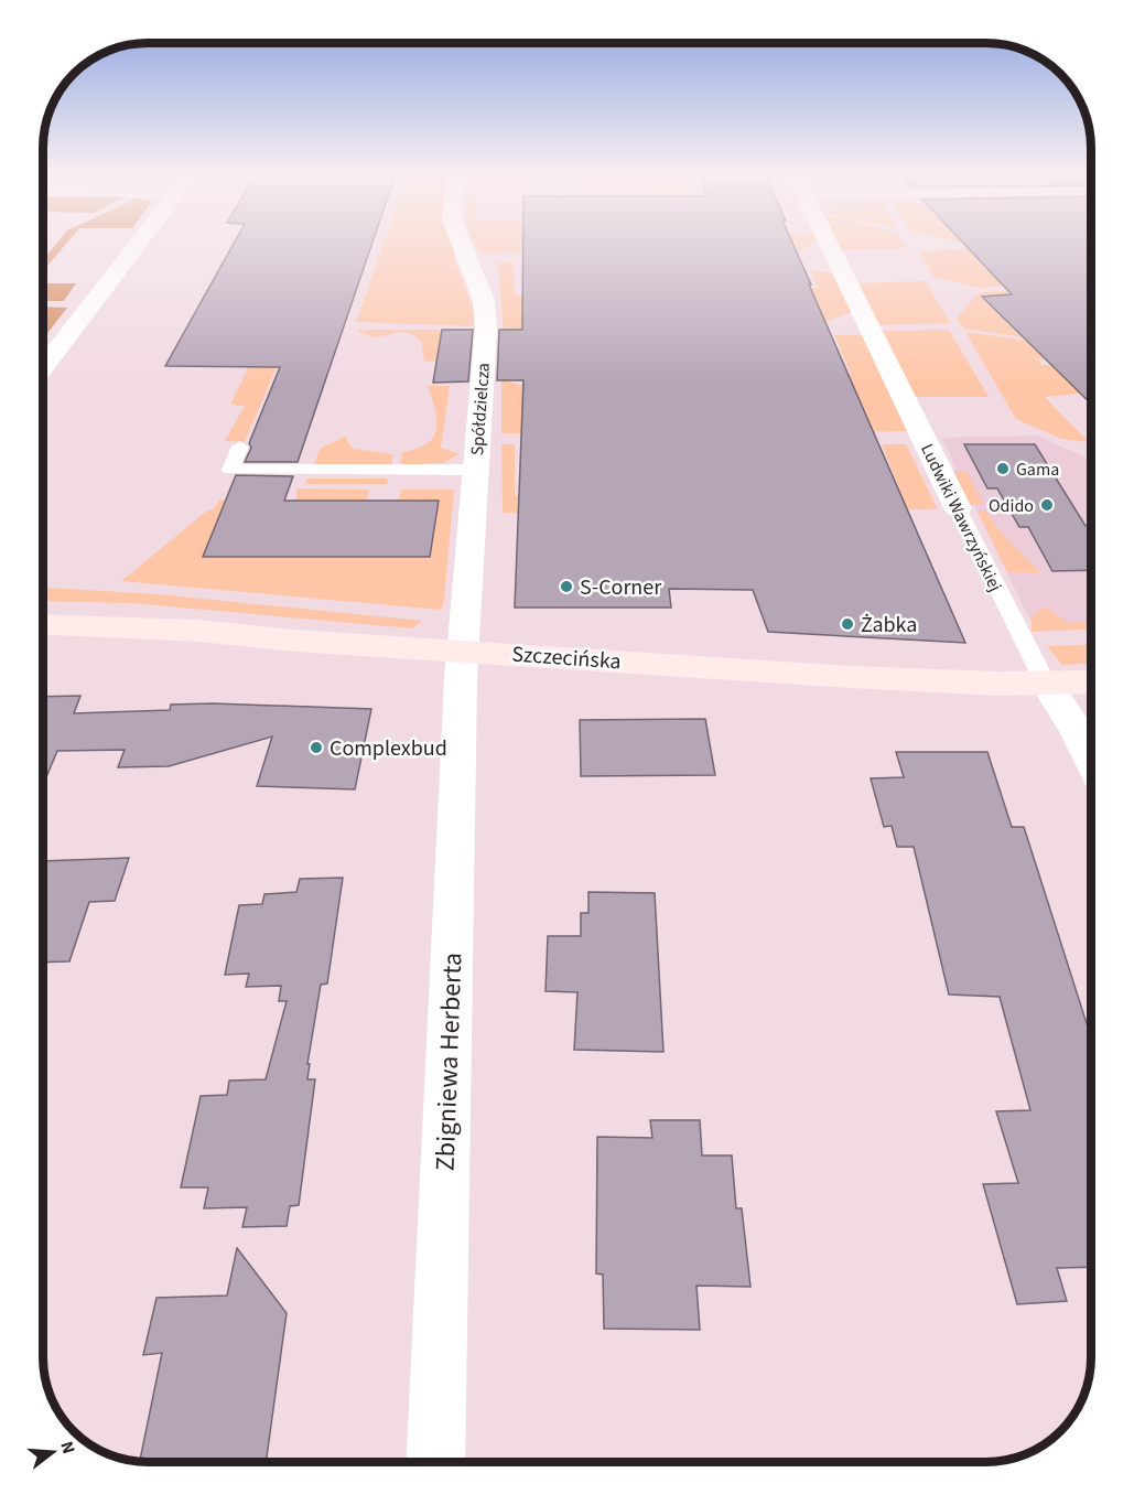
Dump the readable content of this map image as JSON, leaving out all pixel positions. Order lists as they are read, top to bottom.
{
  "streets": {
    "street": [
      "Spółdzielcza",
      "Ludwiki Wawrzyńskiej",
      "Szczecińska",
      "Zbigniewa Herberta"
    ]
  },
  "crossings": [
    ["Spółdzielcza", "Szczecińska"],
    ["Spółdzielcza", "Zbigniewa Herberta"],
    ["Ludwiki Wawrzyńskiej", "Szczecińska"],
    ["Szczecińska", "Zbigniewa Herberta"]
  ],
  "places": [
    "Gama",
    "Odido",
    "S-Corner",
    "Żabka",
    "Complexbud"
  ],
  "north": "right"
}
